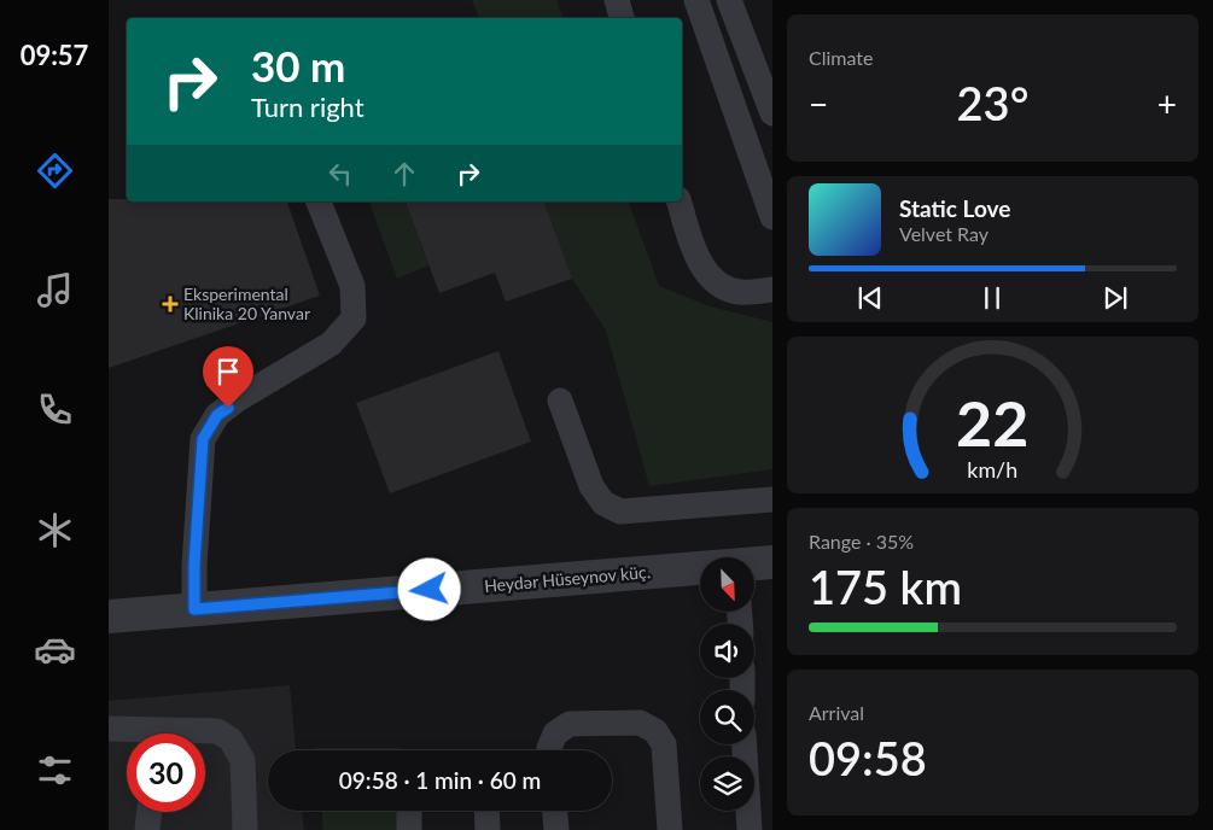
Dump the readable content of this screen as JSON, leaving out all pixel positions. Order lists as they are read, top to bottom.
{
  "streets": {
    "street": ["Heydər Hüseynov küç."]
  },
  "places": {
    "health": ["Eksperimental Klinika 20 Yanvar"]
  },
  "north": "bottom right",
  "page": {
    "tabs": "09:57",
    "tile": [
      "Climate",
      ["Range · 35%", "175 km"],
      ["Arrival", "09:58"]
    ],
    "turn": ["30 m", "Turn right"],
    "heat": ["−", "23°", "+"],
    "song": ["Static Love", "Velvet Ray"],
    "limit": "30",
    "trip": "09:58 · 1 min · 60 m",
    "gauge": ["22", "km/h"]
  }
}
